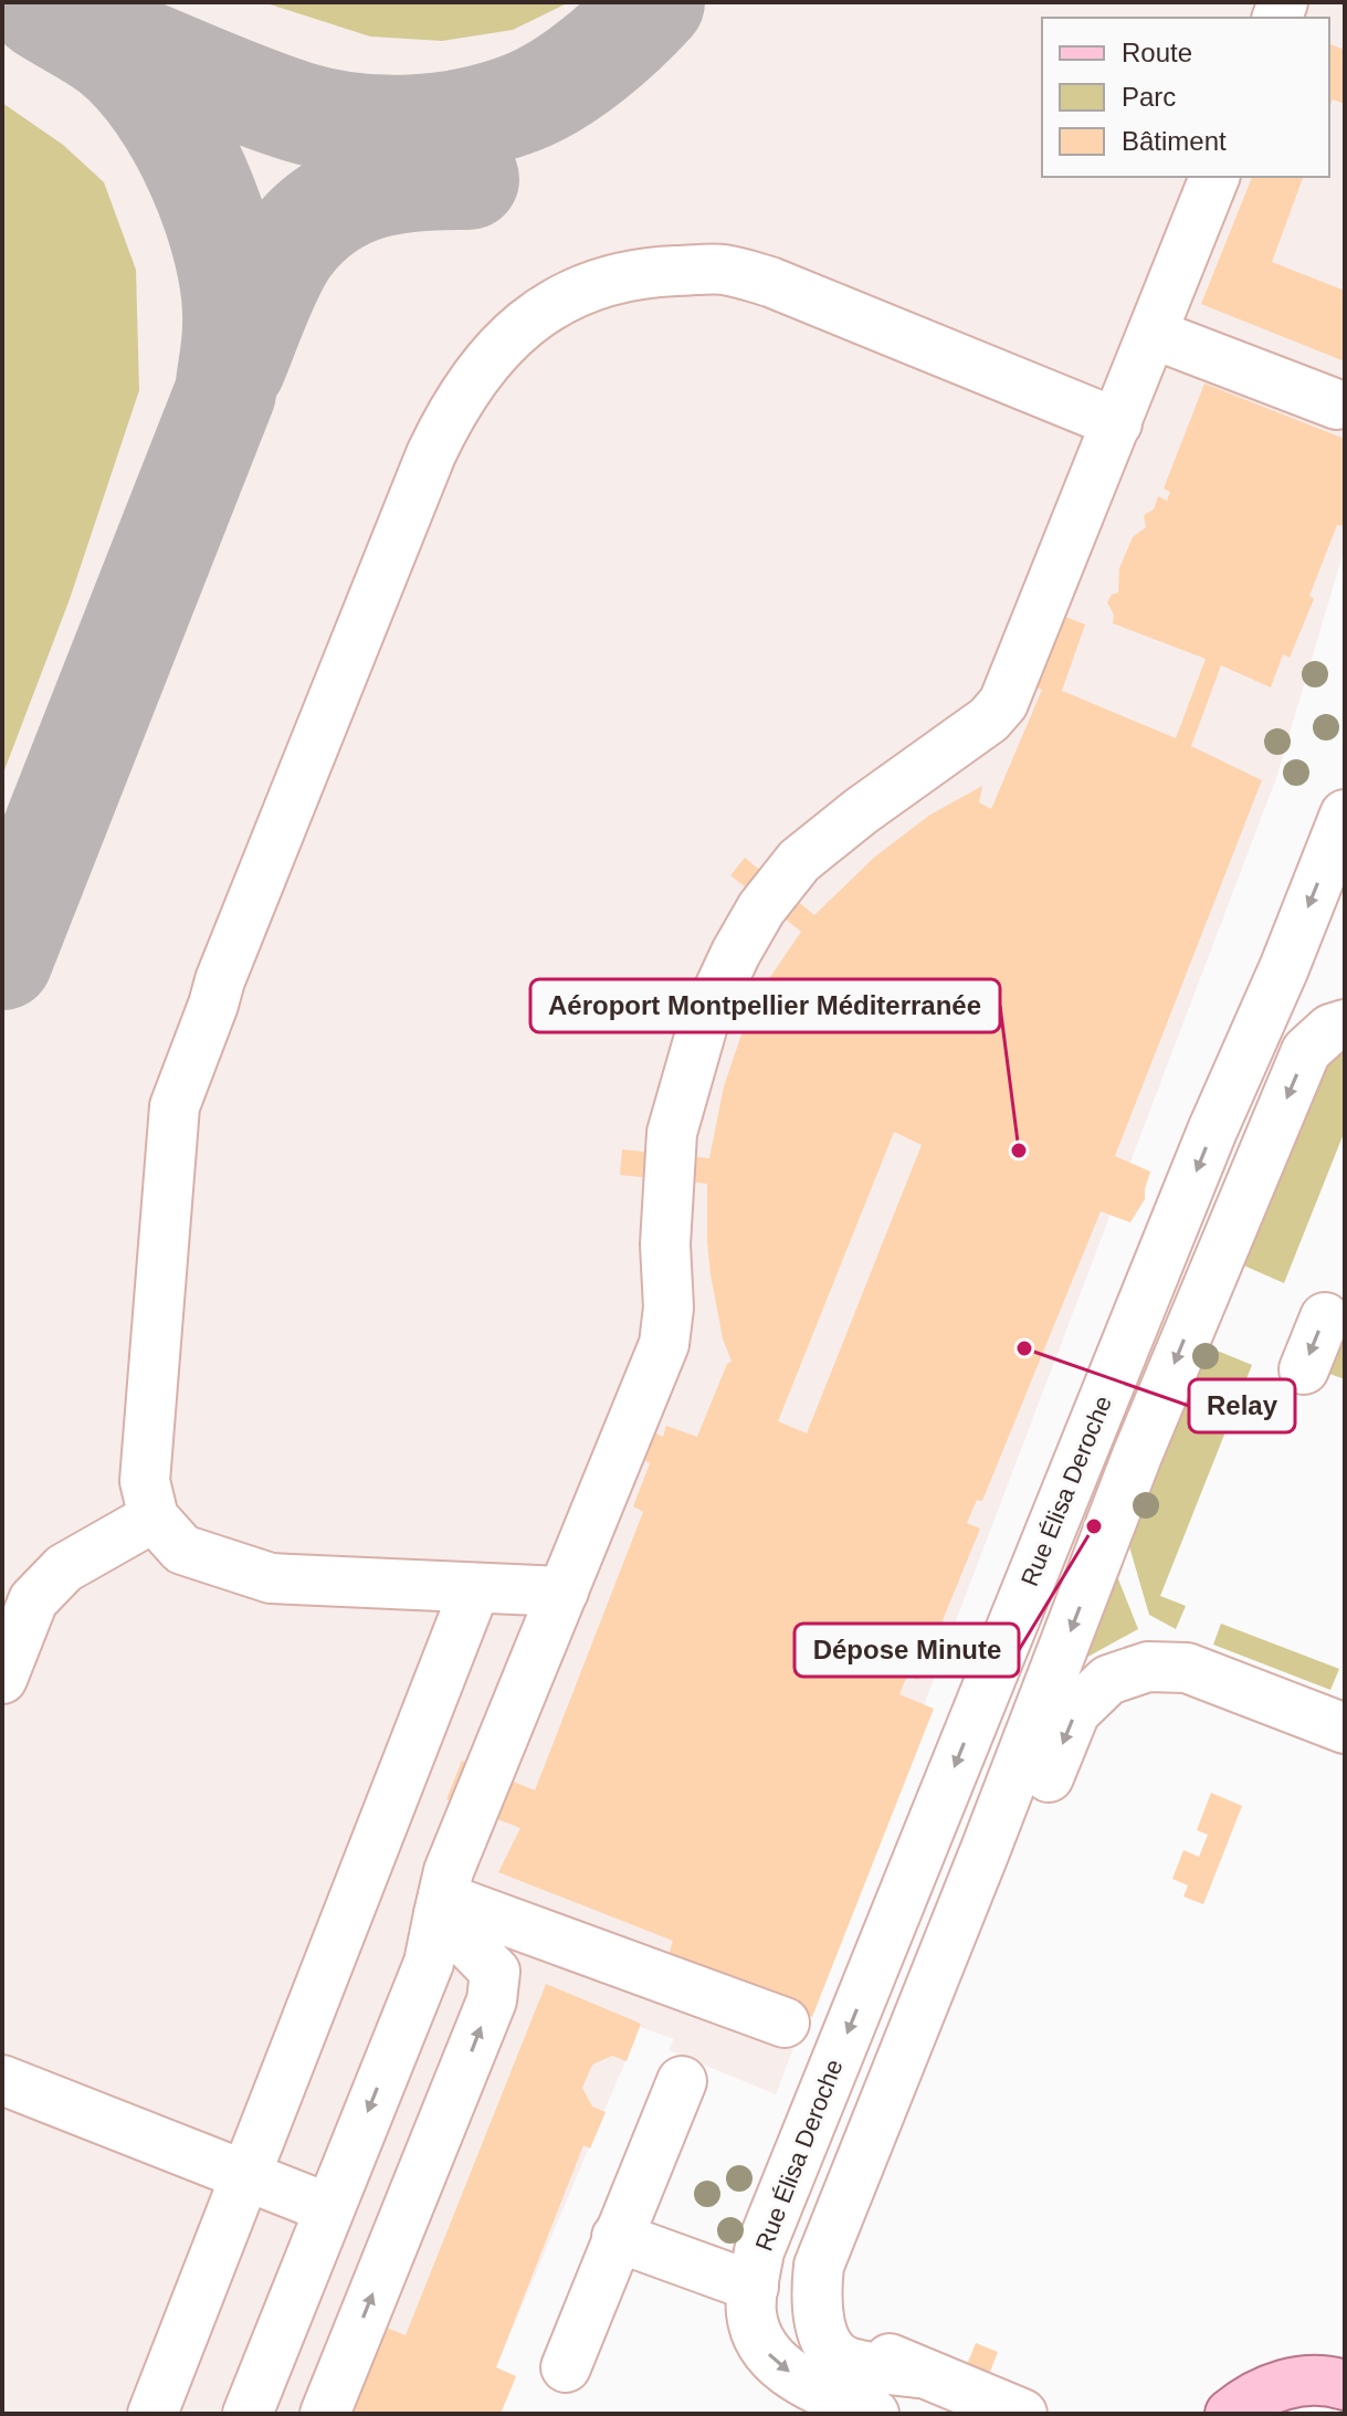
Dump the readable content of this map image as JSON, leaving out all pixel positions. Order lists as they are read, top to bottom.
{
  "streets": {
    "street": ["Rue Élisa Deroche"]
  },
  "places": ["Aéroport Montpellier Méditerranée", "Relay", "Dépose Minute"],
  "legend": ["Route", "Parc", "Bâtiment"]
}
